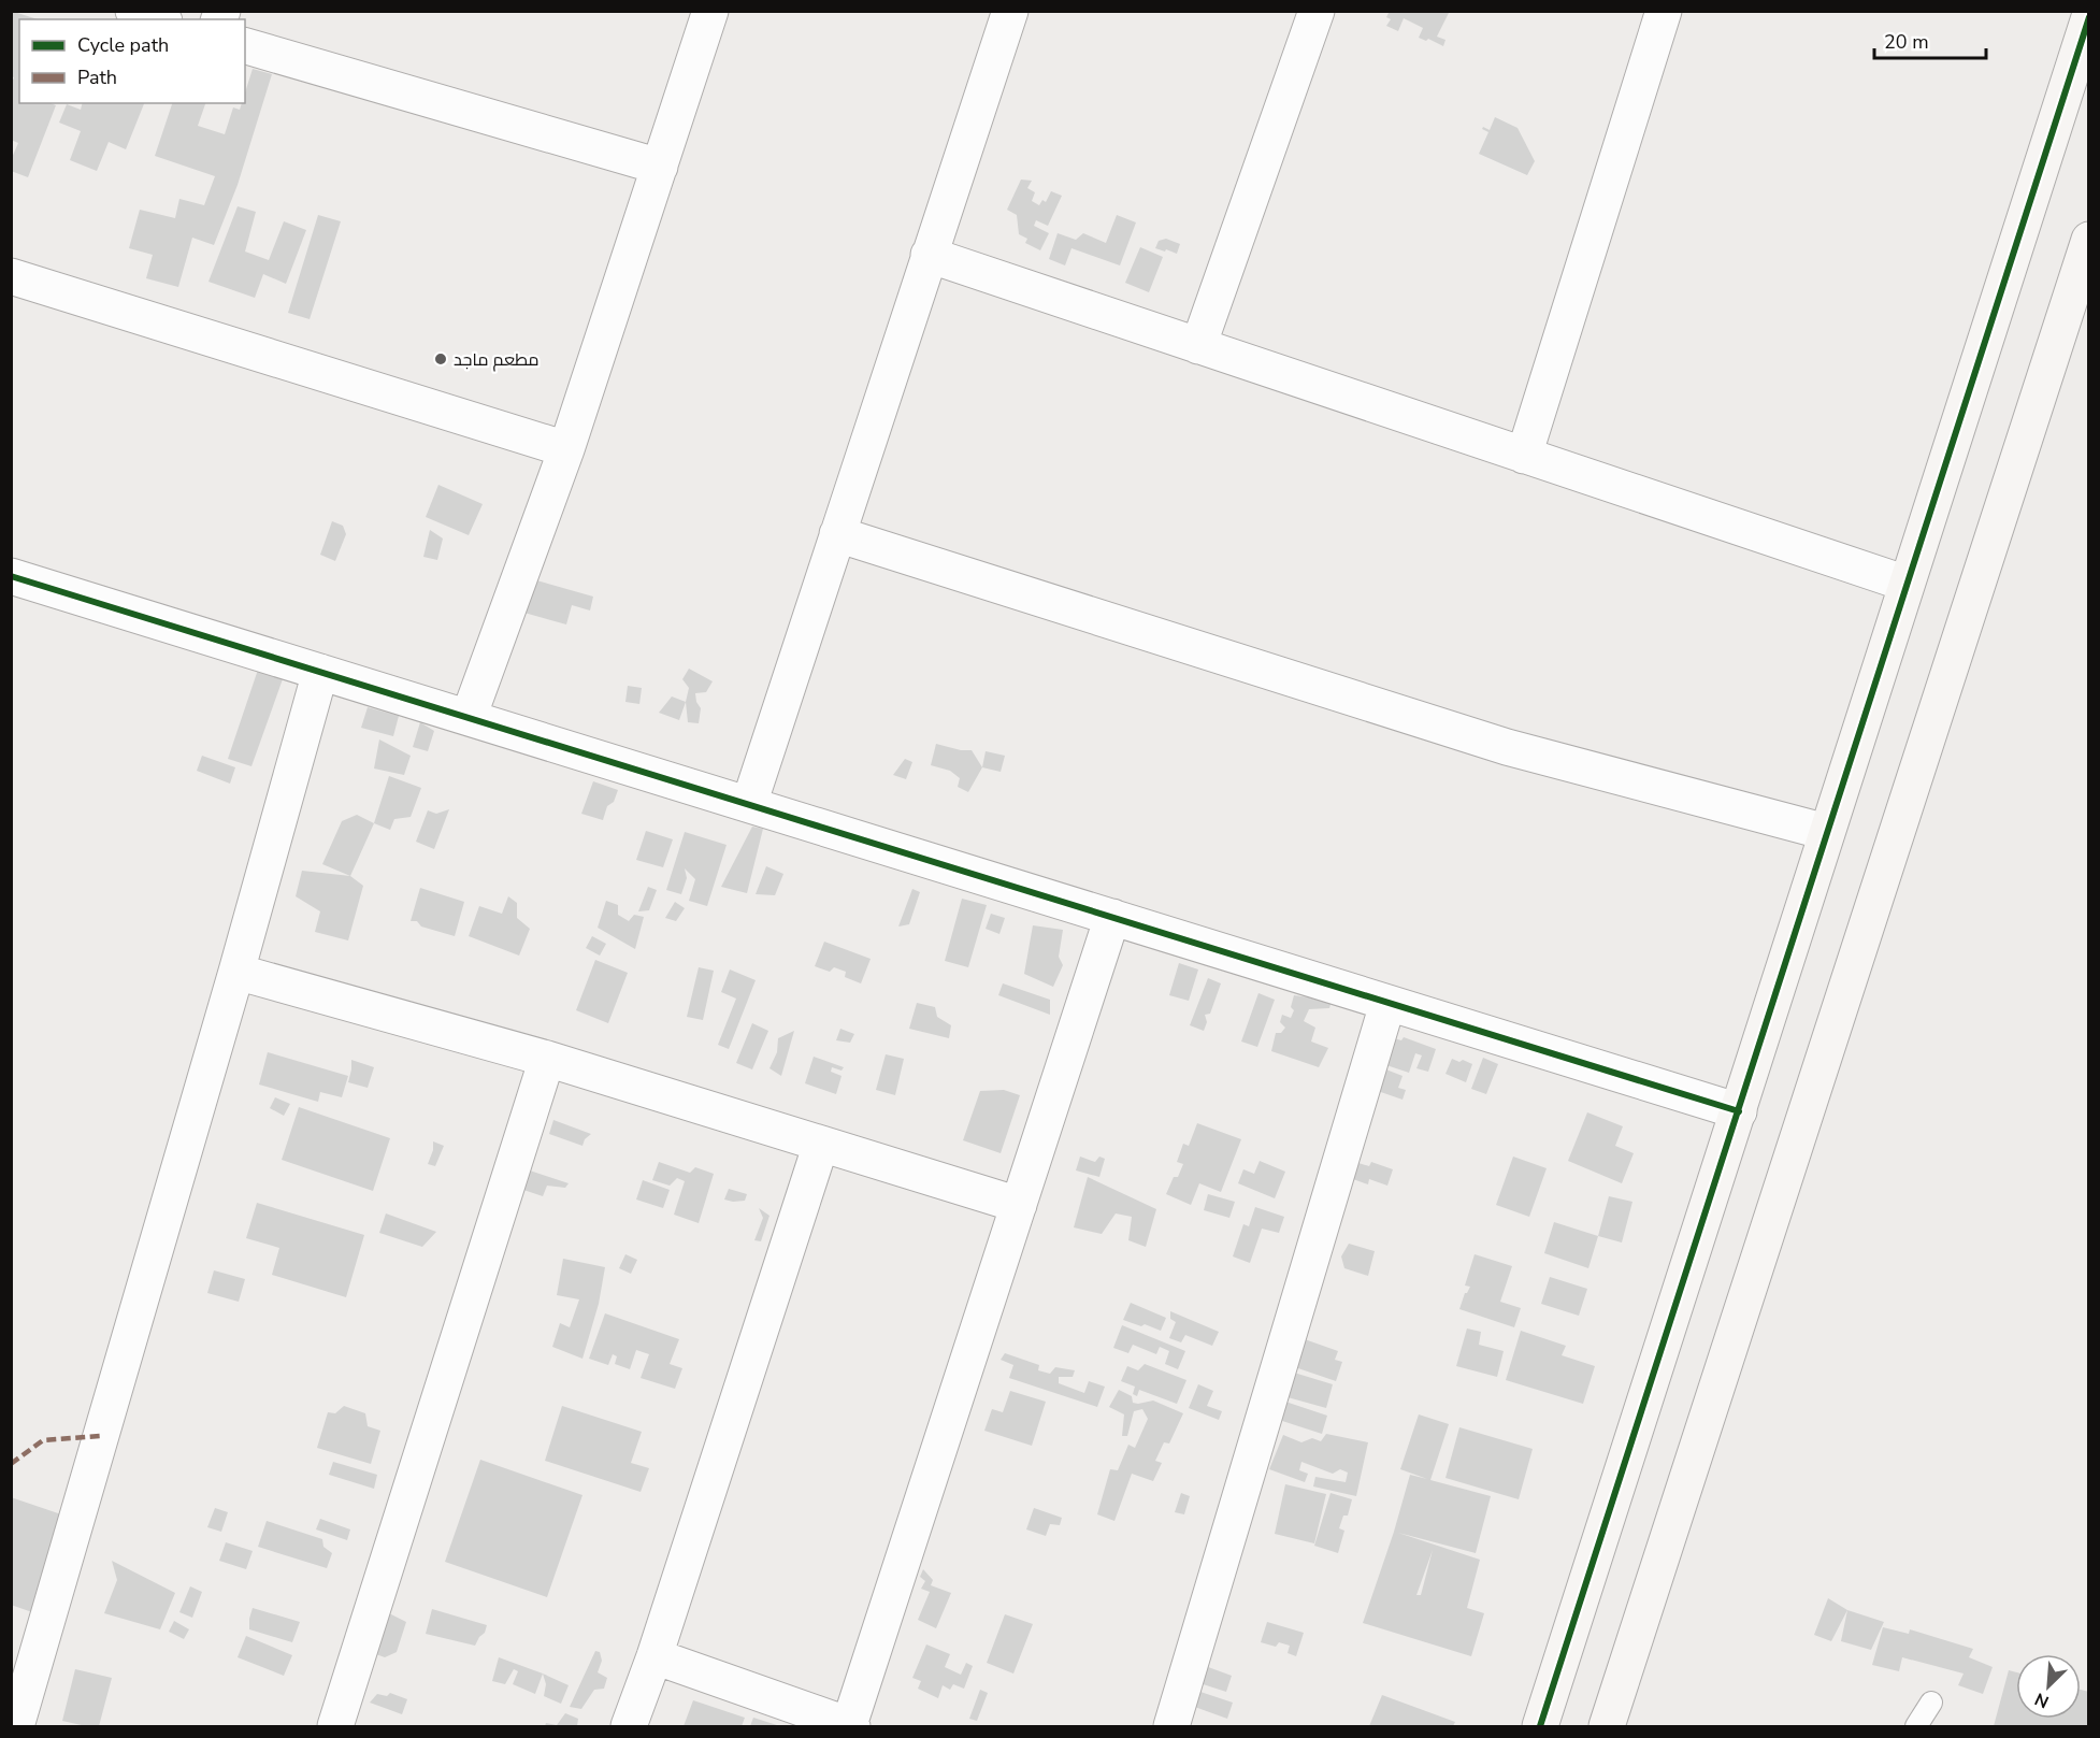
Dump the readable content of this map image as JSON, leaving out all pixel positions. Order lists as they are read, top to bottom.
{
  "places": ["مطعم ماجد"],
  "legend": ["Cycle path", "Path"],
  "scale_bar": "20 m",
  "north": "bottom left"
}
